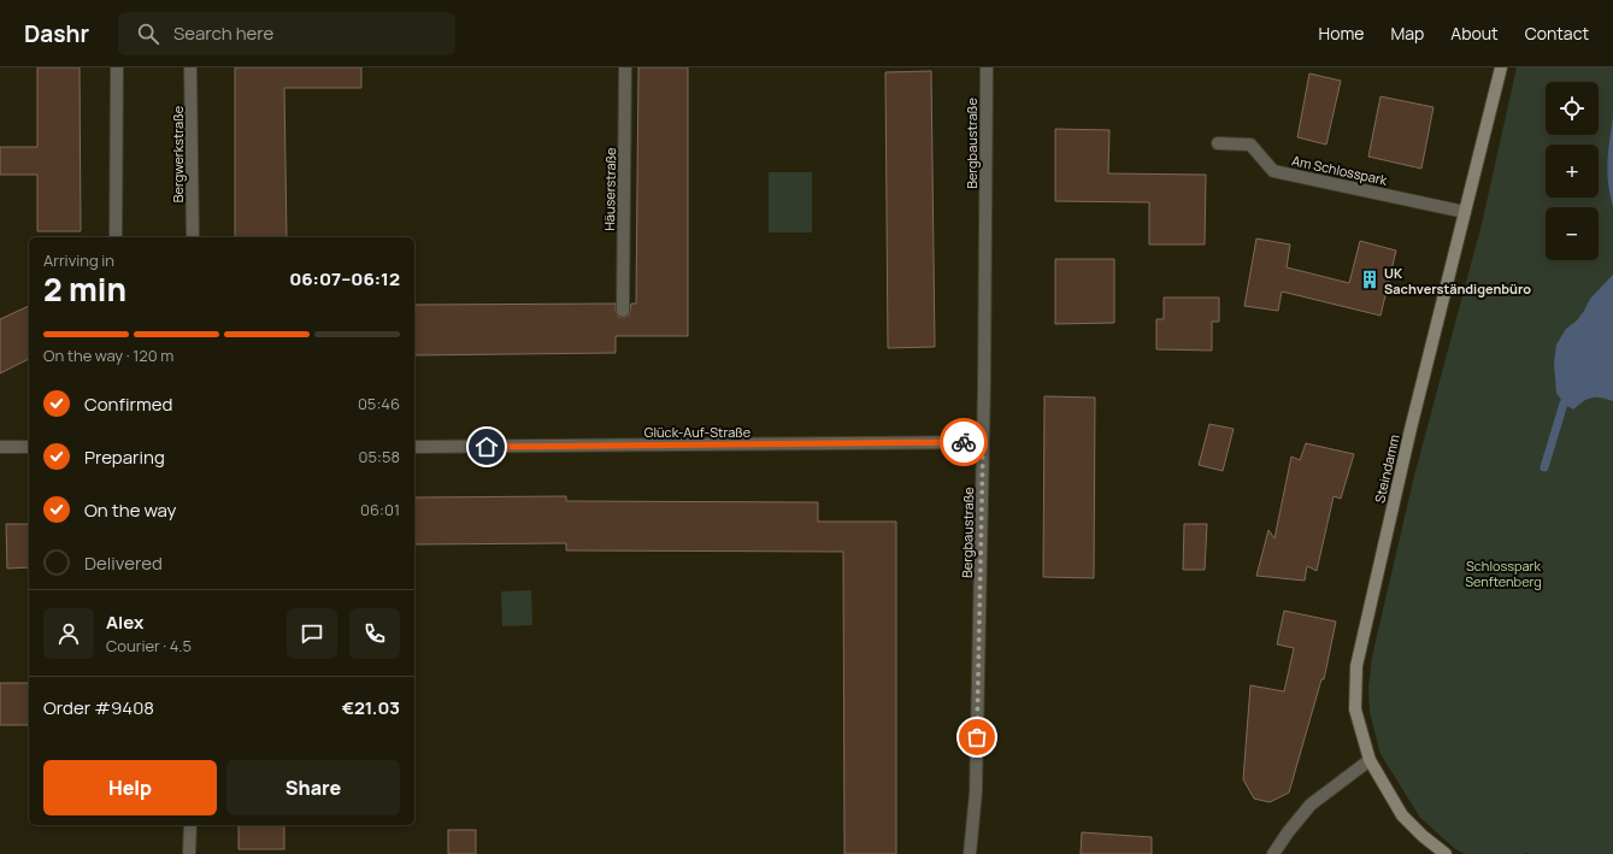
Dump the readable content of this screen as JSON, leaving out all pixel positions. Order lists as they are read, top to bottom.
{
  "streets": {
    "street": [
      "Bergbaustraße",
      "Bergwerkstraße",
      "Am Schlosspark",
      "Häuserstraße",
      "Glück-Auf-Straße",
      "Steindamm"
    ]
  },
  "crossings": [
    ["Bergbaustraße", "Glück-Auf-Straße"],
    ["Am Schlosspark", "Steindamm"]
  ],
  "parks": ["Schlosspark Senftenberg"],
  "places": {
    "building": ["UK Sachverständigenbüro"]
  },
  "page": {
    "header": "Dashr",
    "search": "Search here",
    "nav": [
      "Home",
      "Map",
      "About",
      "Contact"
    ],
    "map_buttons": ["+", "−"],
    "heading": ["2 min", "Arriving in", "06:07–06:12"],
    "panel": [
      "Alex",
      "Courier · 4.5",
      "Order #9408",
      "€21.03"
    ],
    "bar": "On the way · 120 m",
    "list": [
      ["Confirmed", "05:46"],
      ["Preparing", "05:58"],
      ["On the way", "06:01"],
      "Delivered"
    ],
    "buttons": ["Help", "Share"]
  }
}
